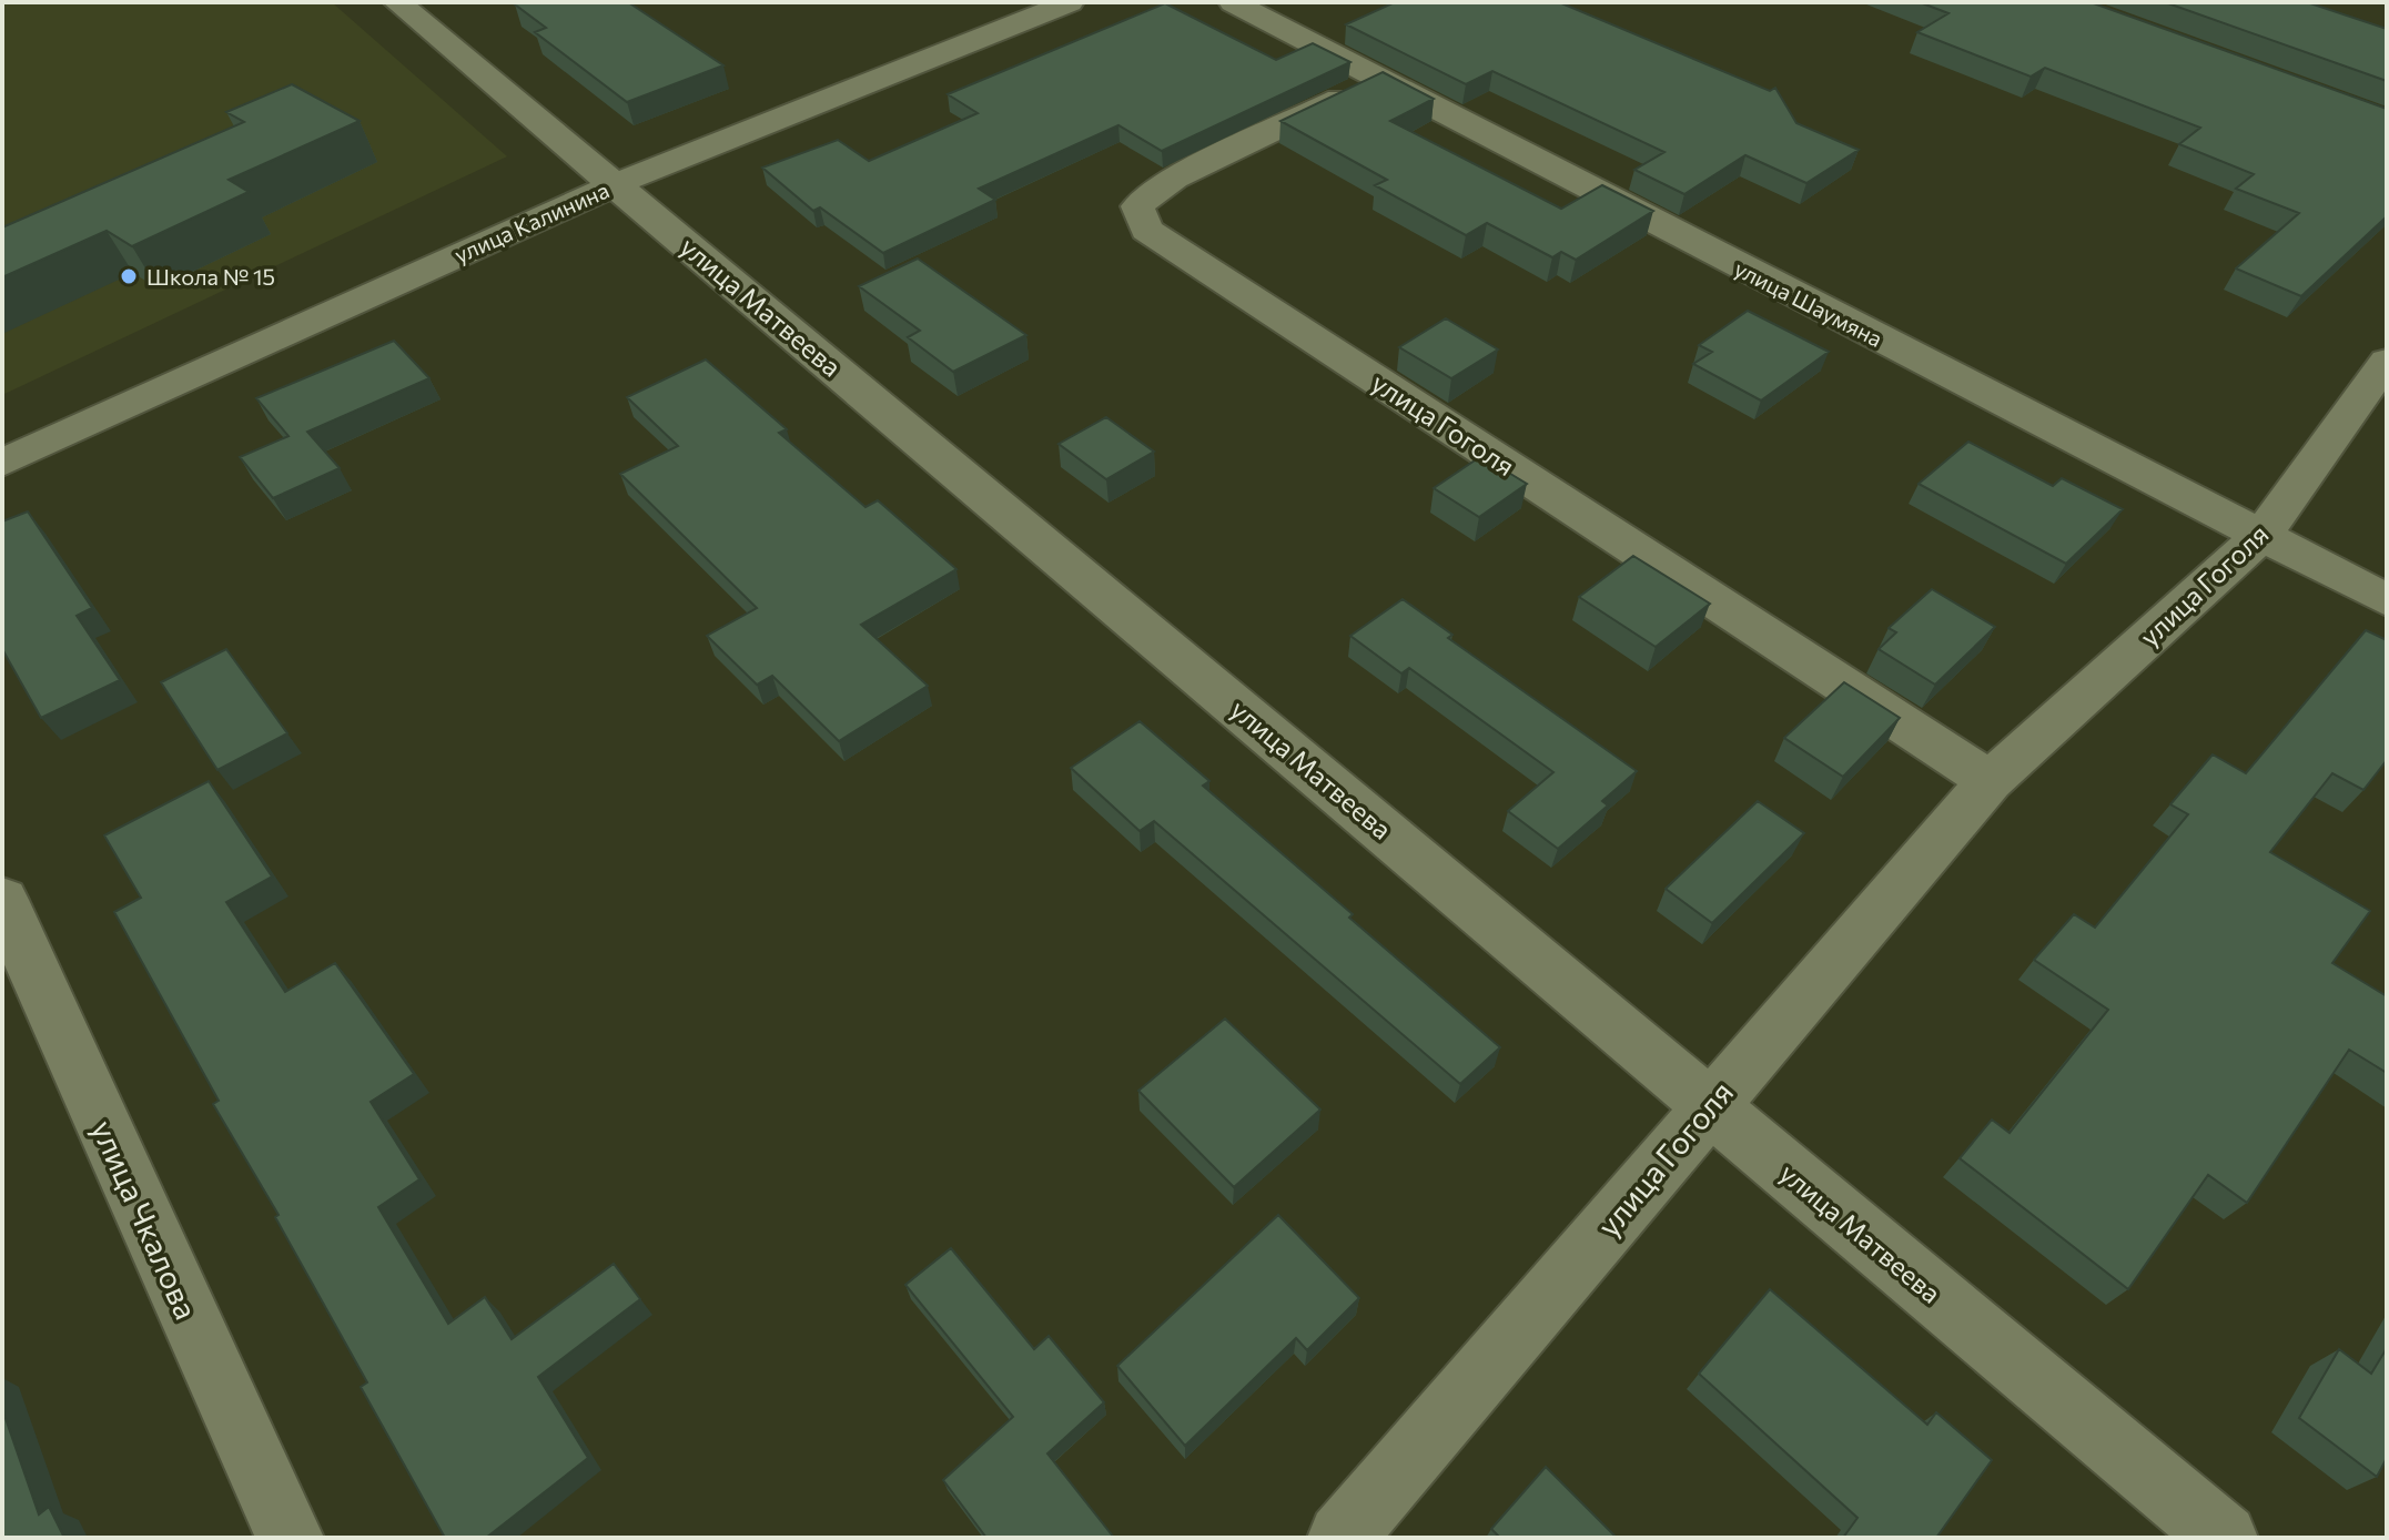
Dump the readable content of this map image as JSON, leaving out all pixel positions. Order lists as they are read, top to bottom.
{
  "streets": {
    "street": [
      "улица Калинина",
      "улица Шаумяна",
      "улица Матвеева",
      "улица Гоголя",
      "улица Чкалова"
    ]
  },
  "crossings": [
    ["улица Калинина", "улица Матвеева"],
    ["улица Шаумяна", "улица Гоголя"],
    ["улица Матвеева", "улица Гоголя"]
  ],
  "places": ["Школа № 15"]
}
